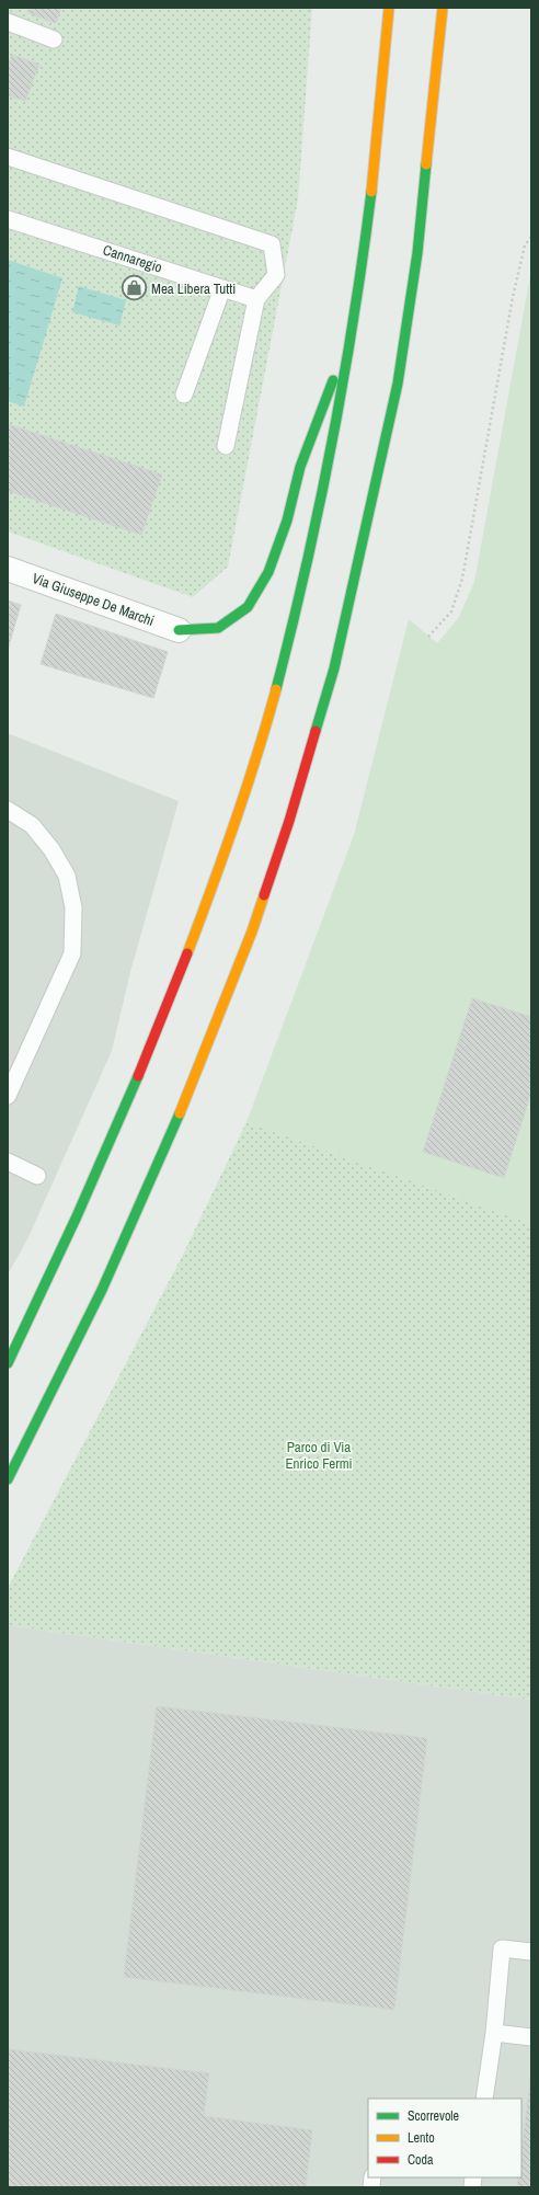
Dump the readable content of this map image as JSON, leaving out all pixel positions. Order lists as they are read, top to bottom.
{
  "streets": {
    "street": ["Via Giuseppe De Marchi"],
    "lane": ["Cannaregio"]
  },
  "parks": ["Parco di Via Enrico Fermi"],
  "places": {
    "shop": ["Mea Libera Tutti"]
  },
  "legend": ["Scorrevole", "Lento", "Coda"]
}
